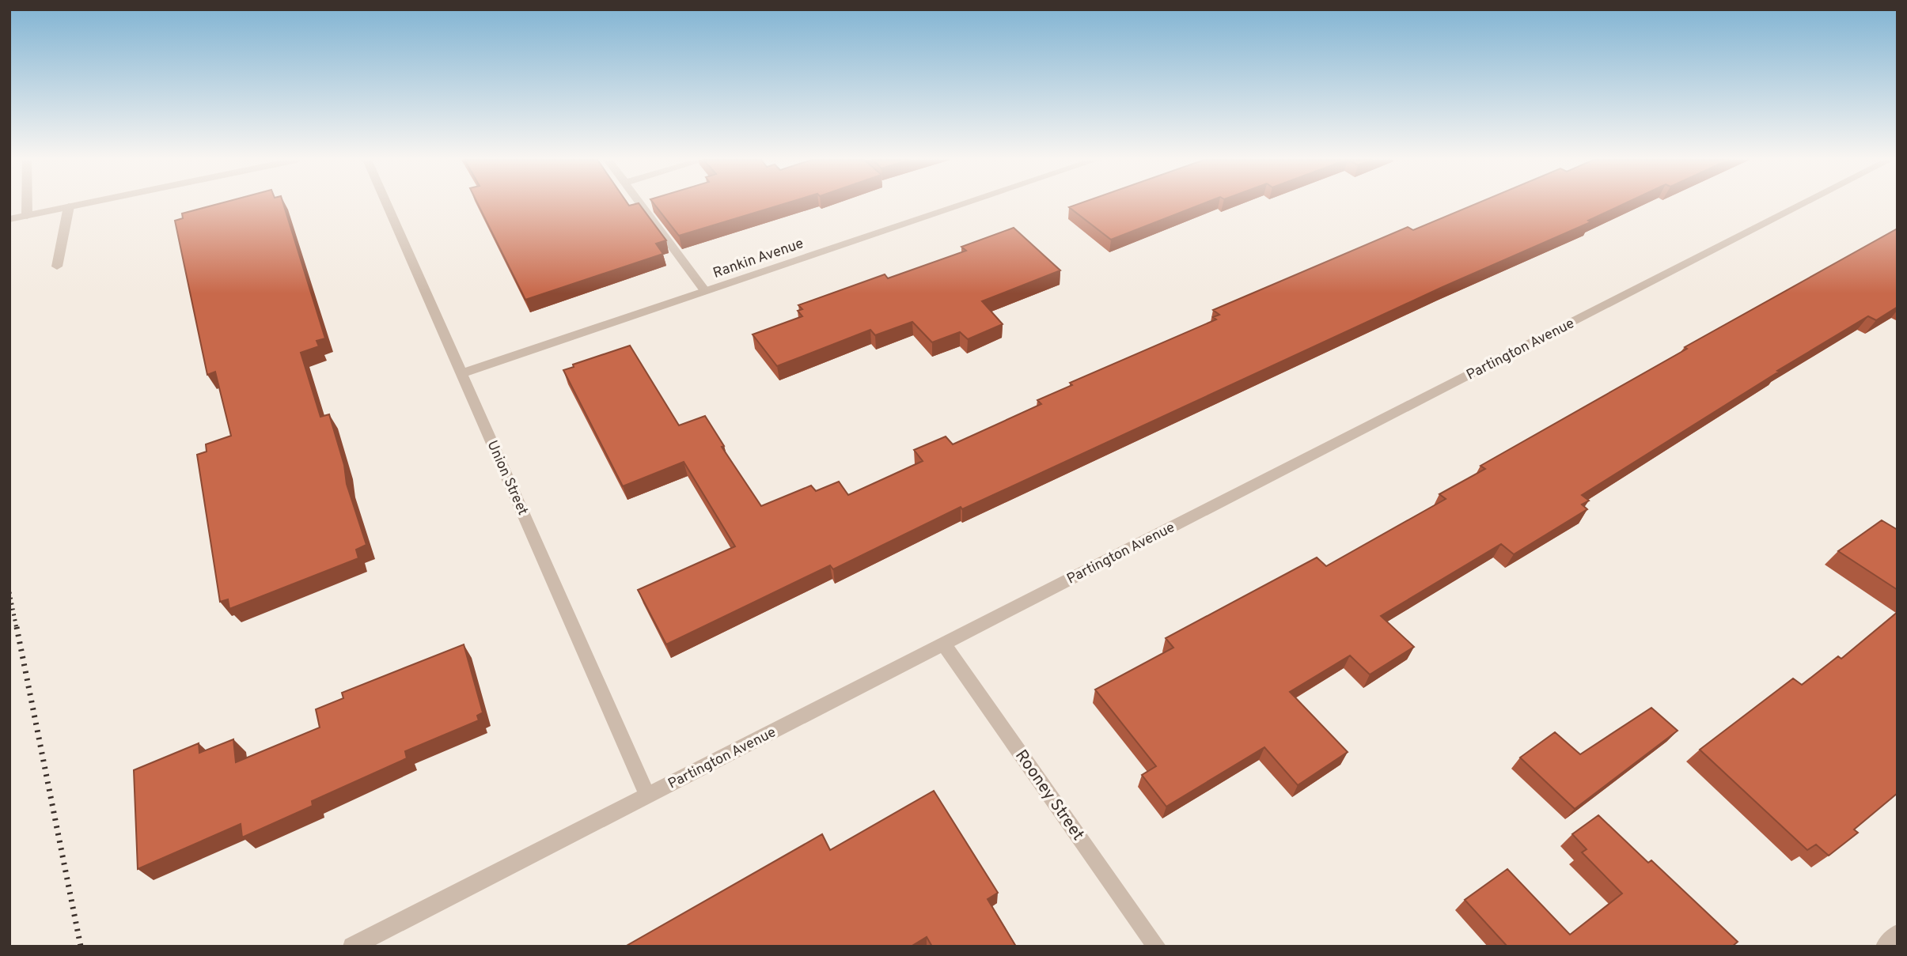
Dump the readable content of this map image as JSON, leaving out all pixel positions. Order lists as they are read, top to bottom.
{
  "streets": {
    "street": [
      "Rankin Avenue",
      "Partington Avenue",
      "Union Street",
      "Rooney Street"
    ]
  },
  "crossings": [
    ["Rankin Avenue", "Union Street"],
    ["Partington Avenue", "Union Street"],
    ["Partington Avenue", "Rooney Street"]
  ]
}
